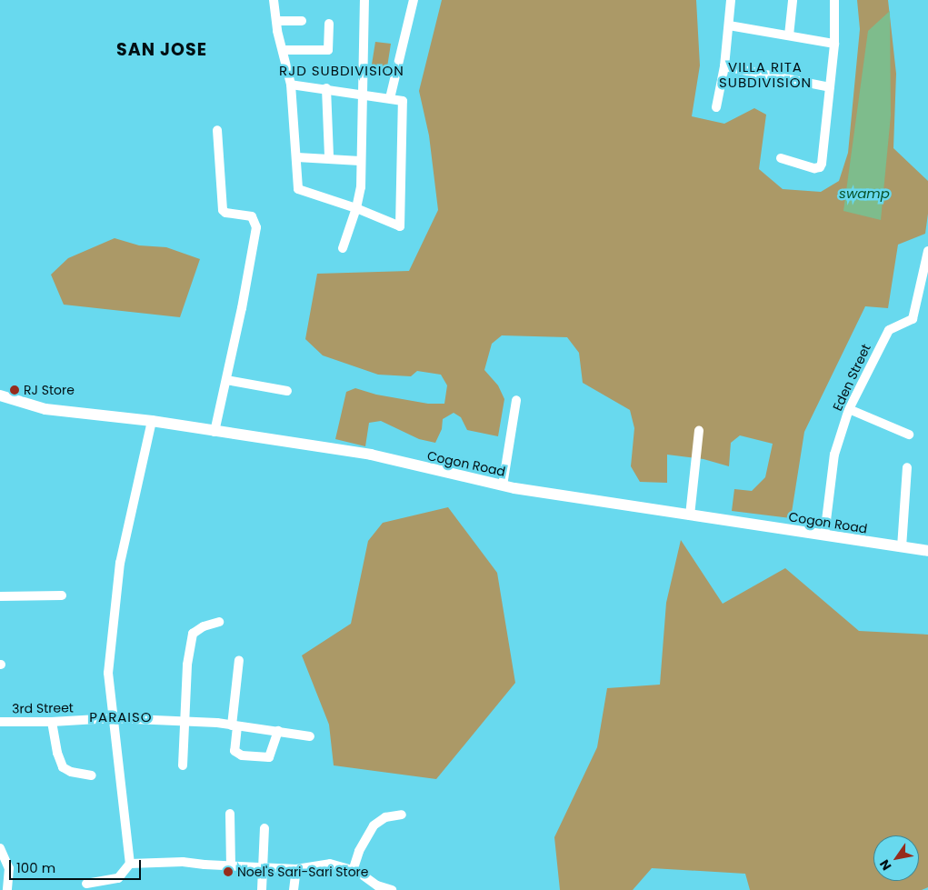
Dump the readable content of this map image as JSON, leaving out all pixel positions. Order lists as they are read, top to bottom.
{
  "streets": {
    "street": ["Eden Street", "Cogon Road", "3rd Street"]
  },
  "crossings": [
    ["Eden Street", "Cogon Road"]
  ],
  "districts": [
    "SAN JOSE",
    "VILLA RITA SUBDIVISION",
    "RJD SUBDIVISION",
    "PARAISO"
  ],
  "water": ["swamp"],
  "places": ["RJ Store", "Noel's Sari-Sari Store"],
  "scale_bar": "100 m",
  "north": "bottom left"
}
